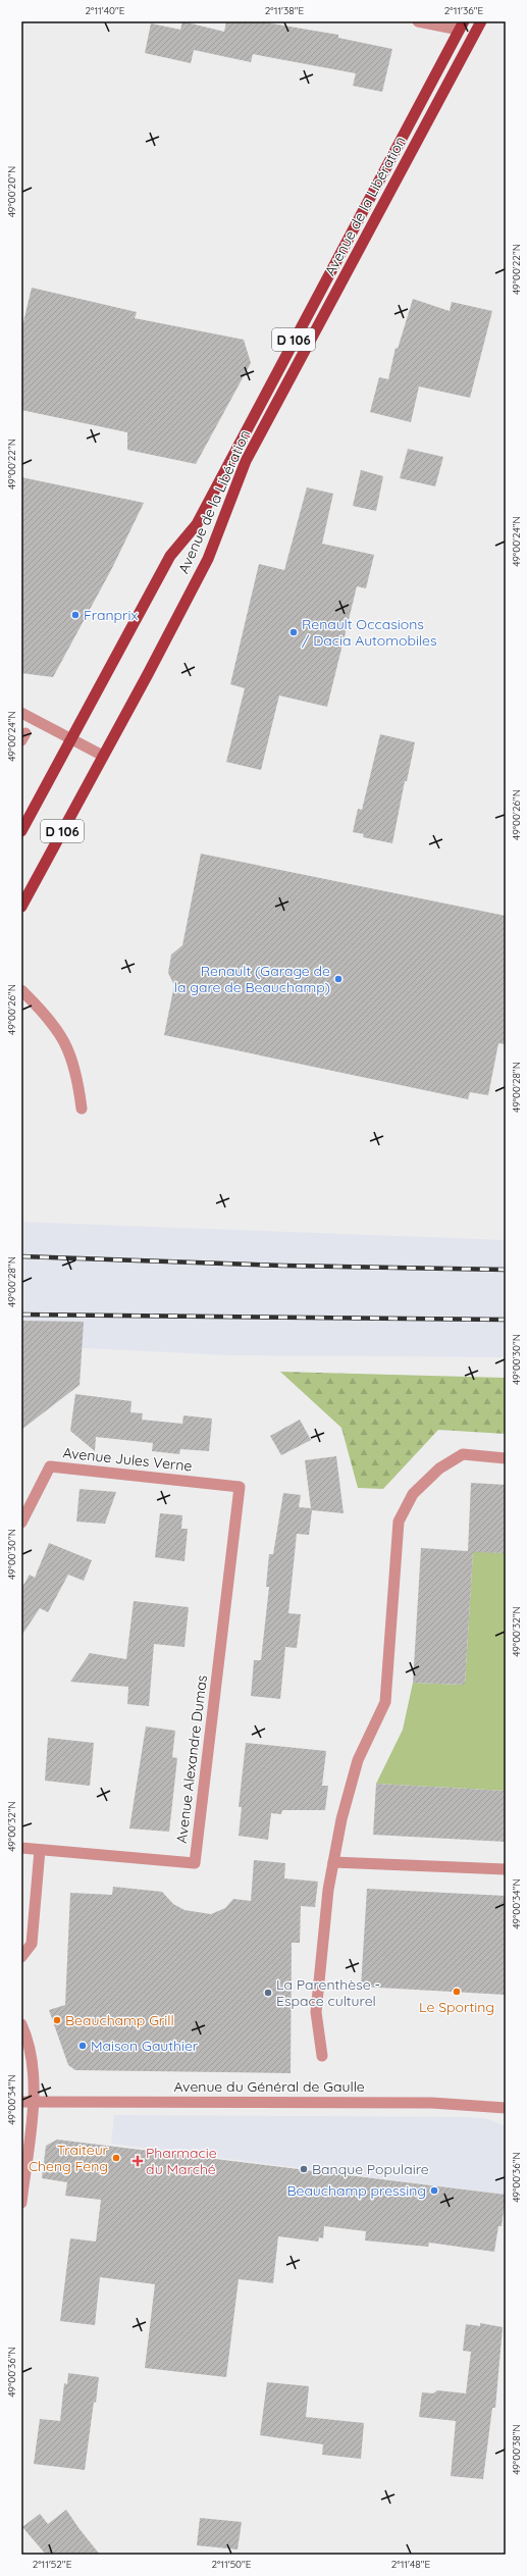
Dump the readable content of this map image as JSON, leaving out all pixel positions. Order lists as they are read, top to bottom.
{
  "streets": {
    "main road": ["Avenue de la Libération", "D 106"],
    "street": ["Avenue Jules Verne", "Avenue Alexandre Dumas", "Avenue du Général de Gaulle"]
  },
  "crossings": [
    ["Avenue Jules Verne", "Avenue Alexandre Dumas"]
  ],
  "places": {
    "other": [
      "Franprix",
      "Renault Occasions / Dacia Automobiles",
      "Renault (Garage de la gare de Beauchamp)",
      "Le Sporting",
      "La Parenthèse - Espace culturel",
      "Beauchamp Grill",
      "Maison Gauthier",
      "Traiteur Cheng Feng",
      "Banque Populaire",
      "Beauchamp pressing"
    ],
    "health": ["Pharmacie du Marché"]
  },
  "coordinates": [
    "2°11'40\"E",
    "2°11'38\"E",
    "2°11'36\"E",
    "49°00'20\"N",
    "49°00'22\"N",
    "49°00'24\"N",
    "49°00'26\"N",
    "49°00'28\"N",
    "49°00'30\"N",
    "49°00'32\"N",
    "49°00'34\"N",
    "49°00'36\"N",
    "49°00'38\"N",
    "2°11'52\"E",
    "2°11'50\"E",
    "2°11'48\"E"
  ]
}
